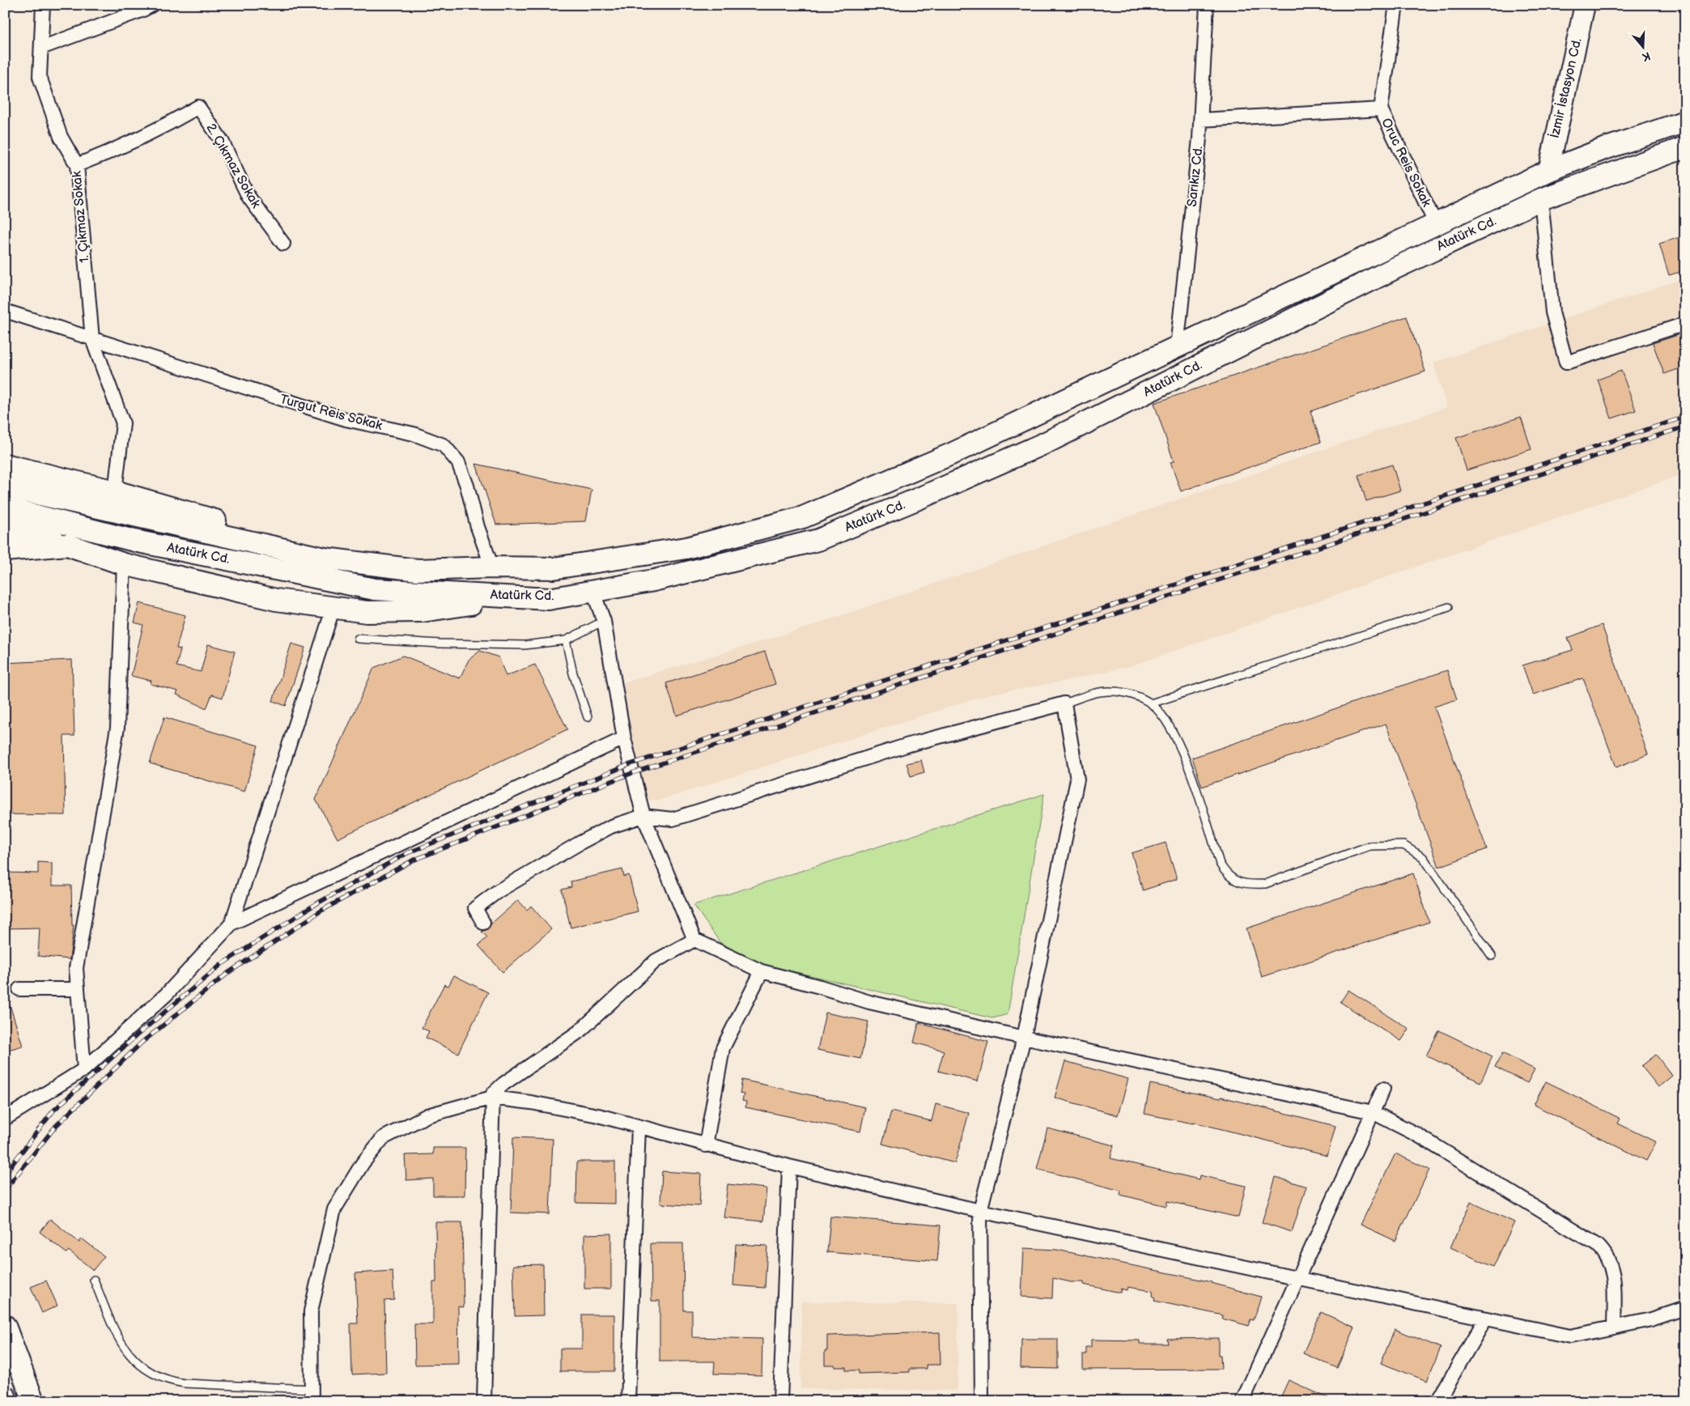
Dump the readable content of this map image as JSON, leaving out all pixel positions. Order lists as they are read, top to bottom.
{
  "streets": {
    "main road": ["Atatürk Cd."],
    "street": [
      "İzmir İstasyon Cd.",
      "Oruc Reis Sokak",
      "2. Çıkmaz Sokak",
      "Sarıkız Cd.",
      "1. Çıkmaz Sokak",
      "Turgut Reis Sokak"
    ]
  },
  "crossings": [
    ["İzmir İstasyon Cd.", "Atatürk Cd."],
    ["Oruc Reis Sokak", "Atatürk Cd."],
    ["2. Çıkmaz Sokak", "1. Çıkmaz Sokak"],
    ["Sarıkız Cd.", "Atatürk Cd."],
    ["1. Çıkmaz Sokak", "Turgut Reis Sokak"],
    ["Atatürk Cd.", "Turgut Reis Sokak"]
  ],
  "north": "bottom"
}
